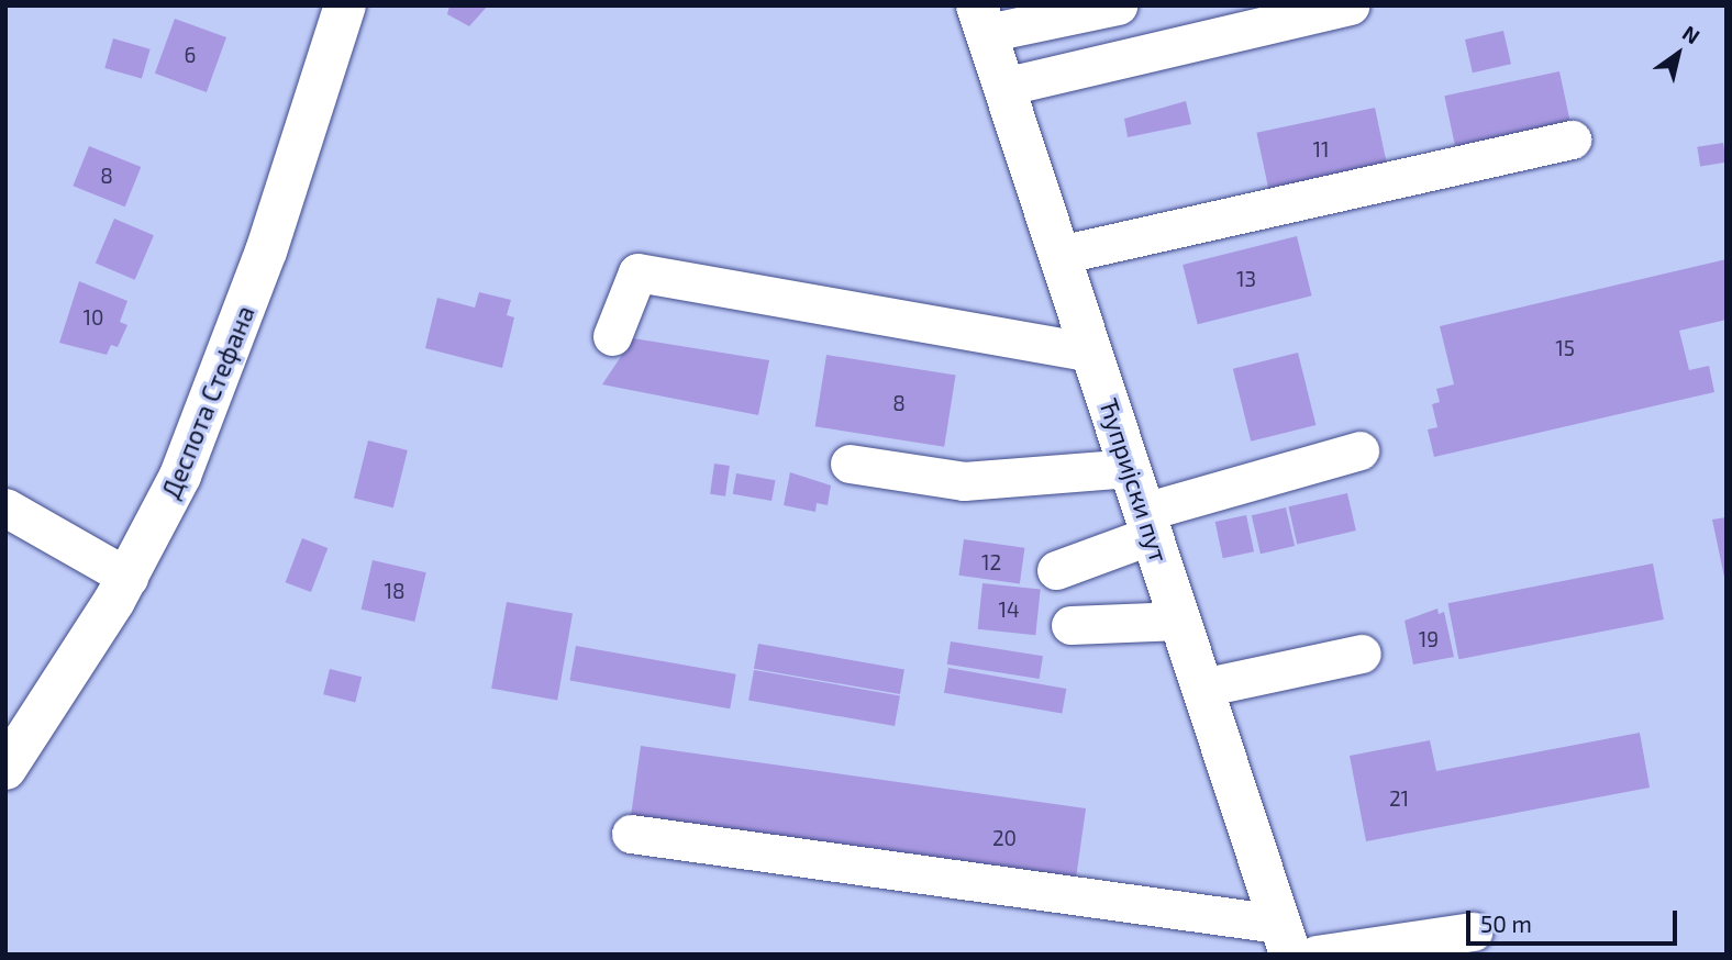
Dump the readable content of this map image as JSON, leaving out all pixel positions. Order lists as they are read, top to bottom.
{
  "streets": {
    "main road": ["Деспота Стефана", "Ћупријски пут"]
  },
  "house_numbers": [
    "6",
    "11",
    "8",
    "13",
    "10",
    "15",
    "8",
    "12",
    "18",
    "14",
    "19",
    "21",
    "20"
  ],
  "scale_bar": "50 m",
  "north": "top right"
}
